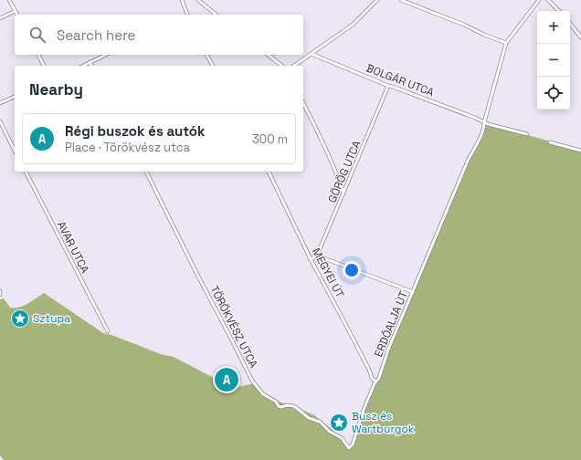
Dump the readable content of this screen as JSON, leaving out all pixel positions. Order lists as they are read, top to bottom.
{
  "streets": {
    "street": [
      "BOLGÁR UTCA",
      "GÖRÖG UTCA",
      "AVAR UTCA",
      "MEGYEI ÚT",
      "ERDŐALJA ÚT",
      "TÖRÖKVÉSZ UTCA"
    ]
  },
  "crossings": [
    ["BOLGÁR UTCA", "GÖRÖG UTCA"],
    ["BOLGÁR UTCA", "ERDŐALJA ÚT"],
    ["MEGYEI ÚT", "ERDŐALJA ÚT"],
    ["ERDŐALJA ÚT", "TÖRÖKVÉSZ UTCA"]
  ],
  "places": {
    "place": ["Sztupa", "Busz és Wartburgok"]
  },
  "page": {
    "map_buttons": ["+", "−"],
    "search": "Search here",
    "heading": "Nearby",
    "list": [
      {
        "mark": "A",
        "name": "Régi buszok és autók",
        "note": "Place · Törökvész utca",
        "value": "300 m"
      }
    ],
    "pins": "A"
  }
}
